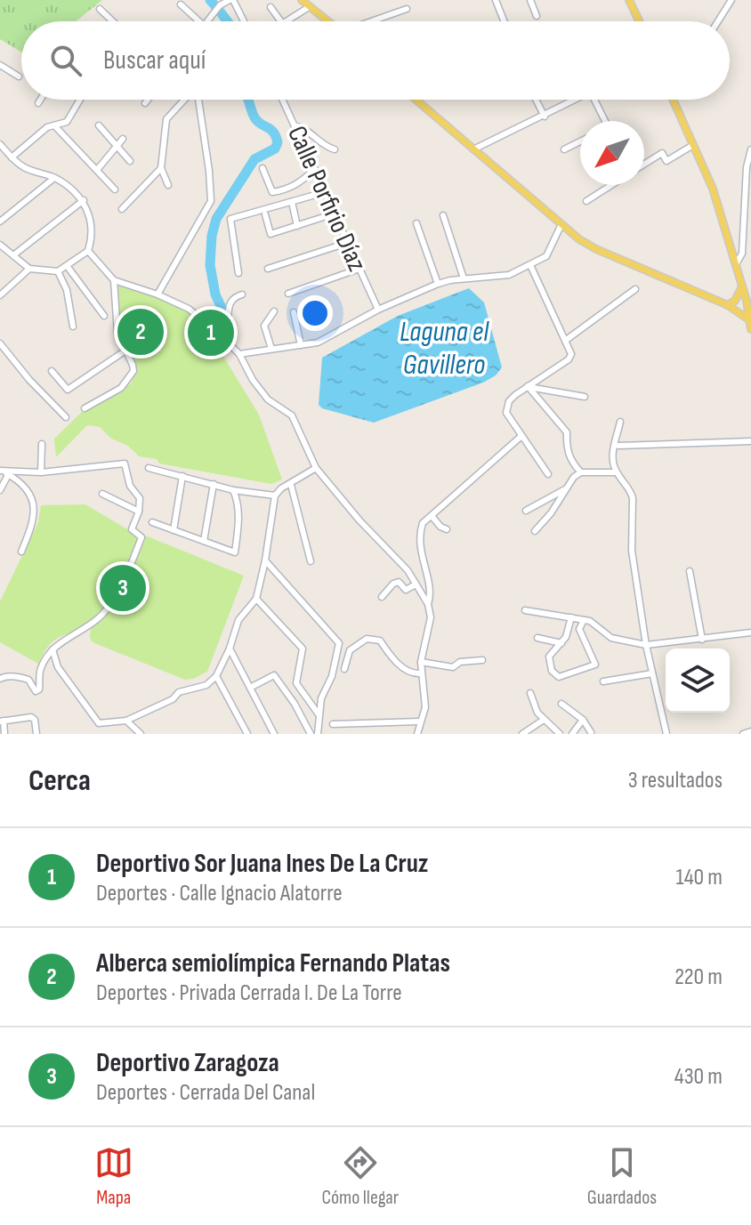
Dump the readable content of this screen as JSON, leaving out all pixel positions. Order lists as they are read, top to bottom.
{
  "streets": {
    "street": ["Calle Porfirio Díaz"]
  },
  "water": ["Laguna el Gavillero"],
  "north": "bottom left",
  "page": {
    "search": "Buscar aquí",
    "pins": ["2", "1", "3"],
    "heading": ["Cerca", "3 resultados"],
    "list": [
      {
        "mark": "1",
        "name": "Deportivo Sor Juana Ines De La Cruz",
        "note": "Deportes · Calle Ignacio Alatorre",
        "value": "140 m"
      },
      {
        "mark": "2",
        "name": "Alberca semiolímpica Fernando Platas",
        "note": "Deportes · Privada Cerrada I. De La Torre",
        "value": "220 m"
      },
      {
        "mark": "3",
        "name": "Deportivo Zaragoza",
        "note": "Deportes · Cerrada Del Canal",
        "value": "430 m"
      }
    ],
    "nav": ["Mapa", "Cómo llegar", "Guardados"]
  }
}
